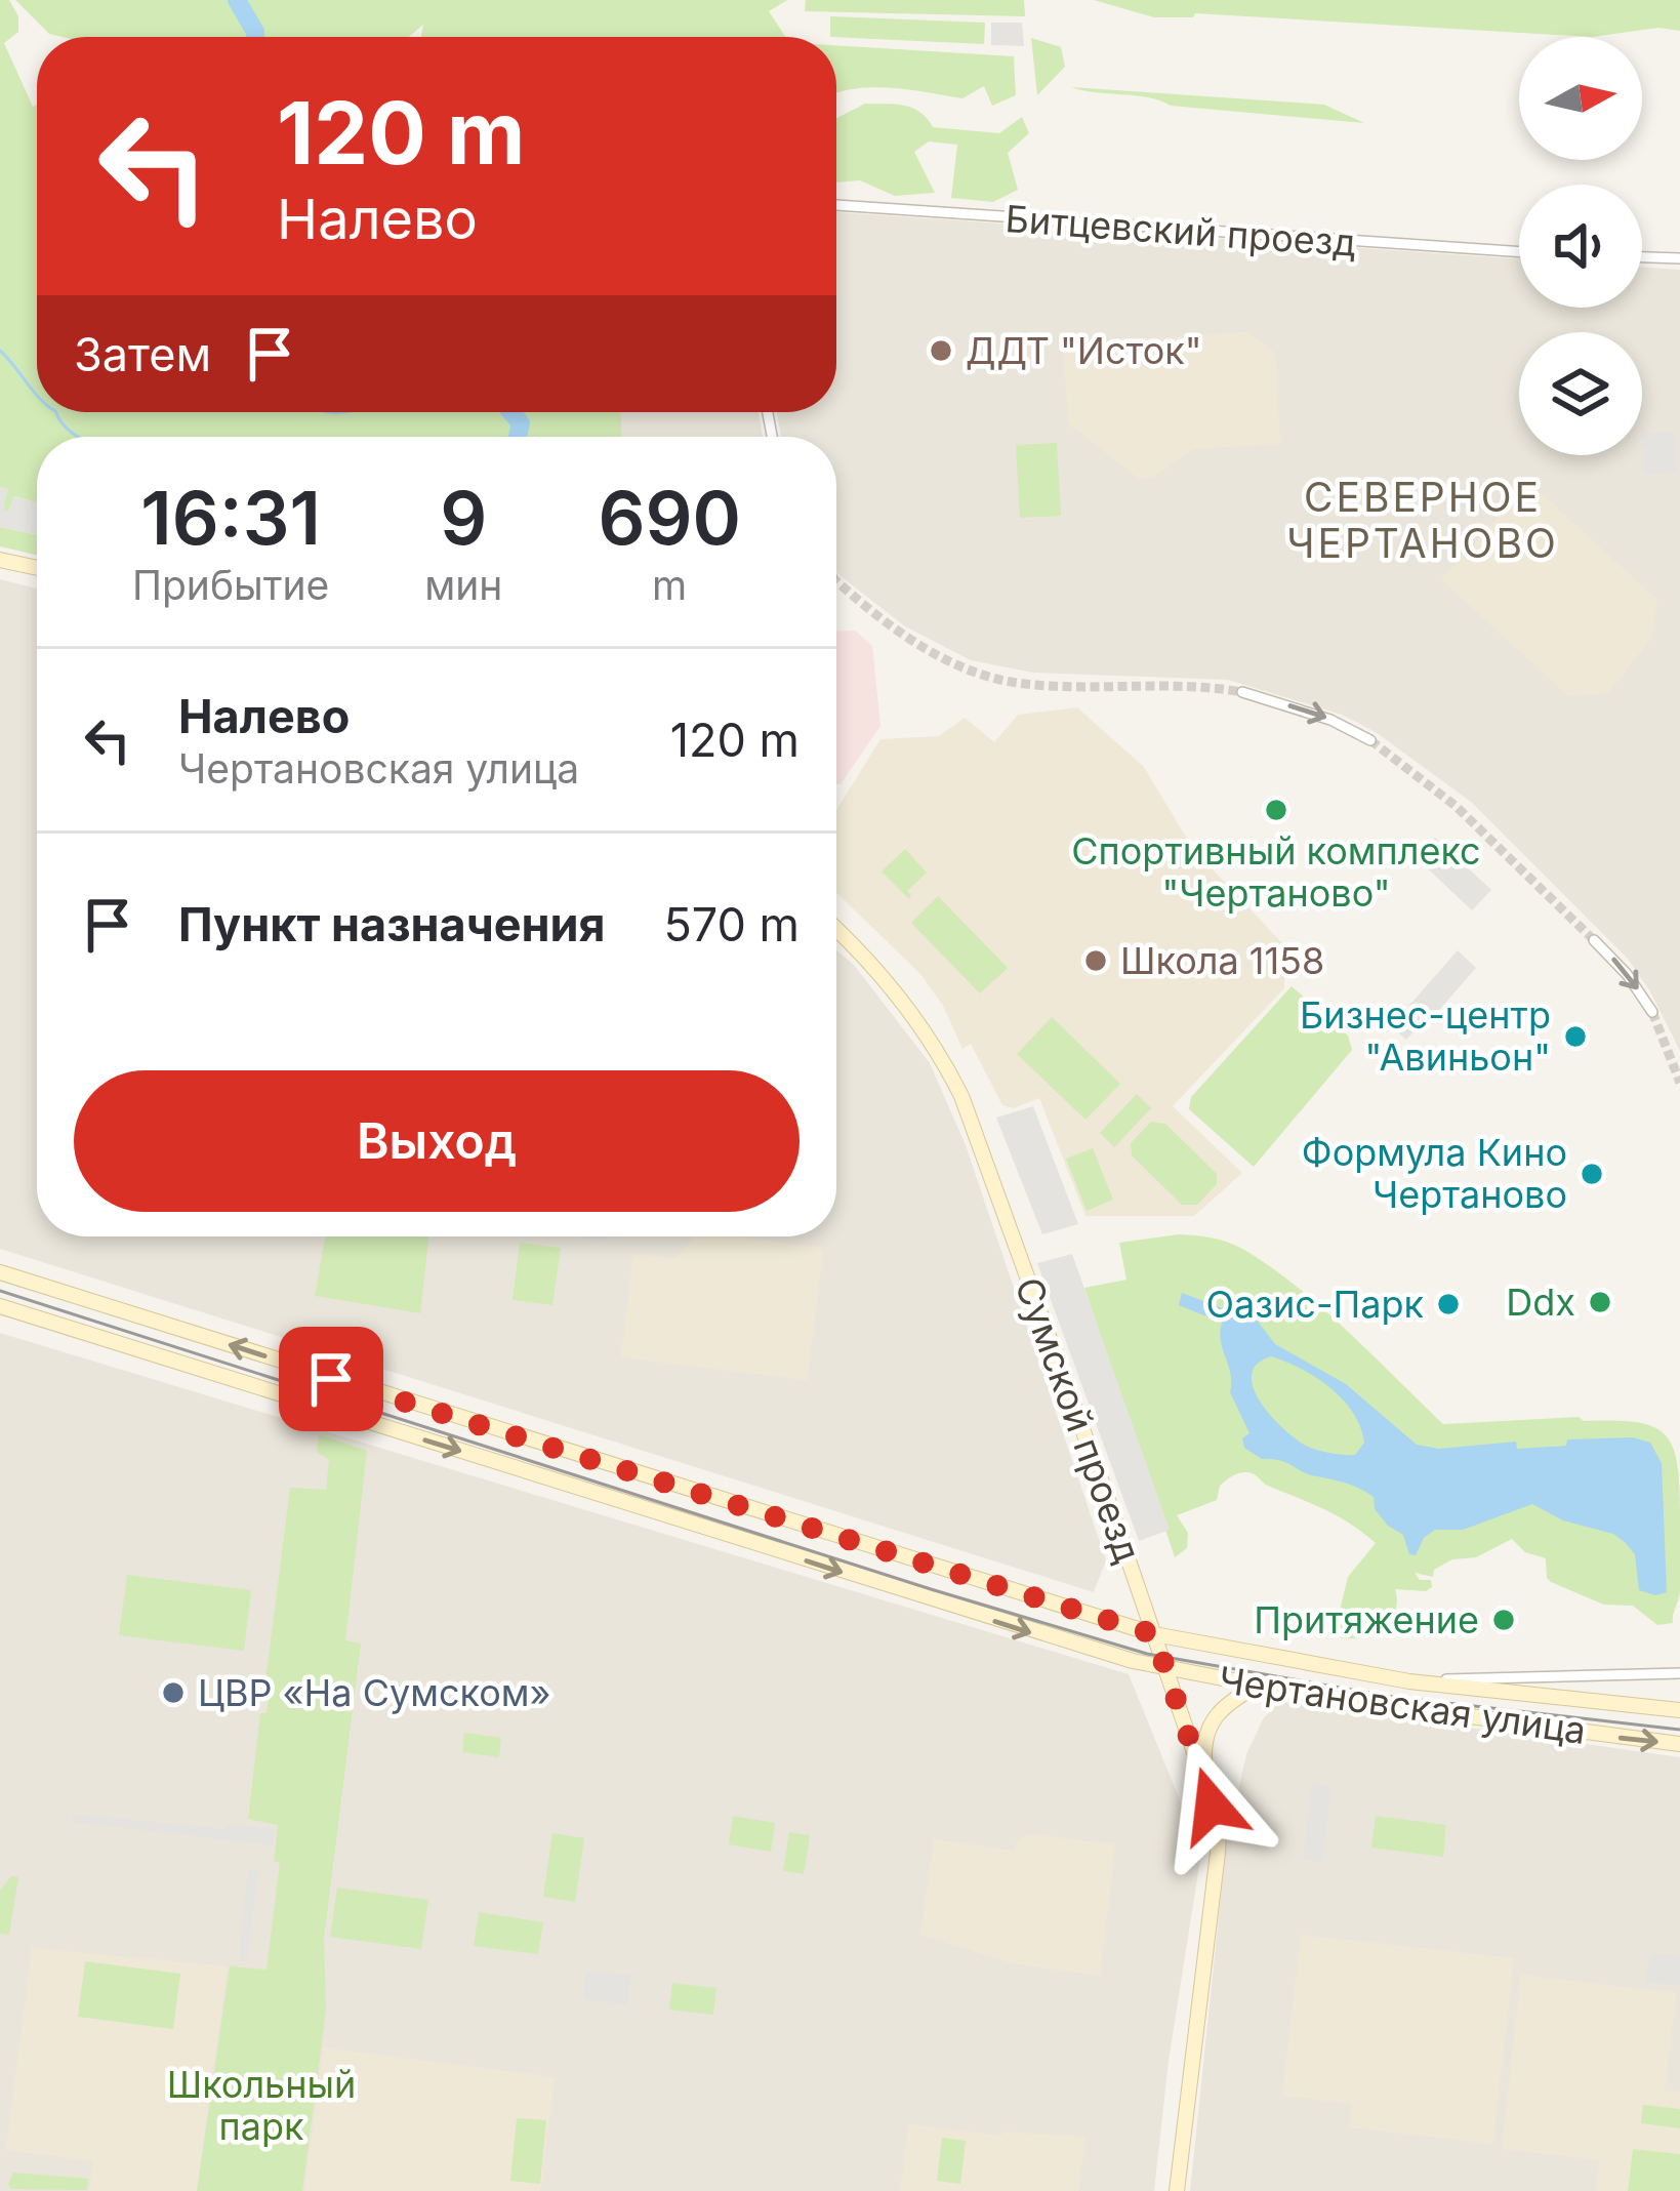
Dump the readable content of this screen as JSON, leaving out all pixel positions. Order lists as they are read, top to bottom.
{
  "streets": {
    "main road": ["Сумской проезд", "Чертановская улица"],
    "street": ["Битцевский проезд"]
  },
  "crossings": [
    ["Сумской проезд", "Чертановская улица"]
  ],
  "districts": ["СЕВЕРНОЕ ЧЕРТАНОВО"],
  "parks": ["Школьный парк"],
  "places": [
    "ДДТ \"Исток\"",
    "Спортивный комплекс \"Чертаново\"",
    "Школа 1158",
    "Бизнес-центр \"Авиньон\"",
    "Формула Кино Чертаново",
    "Ddx",
    "Оазис-Парк",
    "Притяжение",
    "ЦВР «На Сумском»"
  ],
  "north": "right",
  "page": {
    "turn": ["120 m", "Налево"],
    "then": "Затем",
    "eta": [
      "16:31",
      "Прибытие",
      "9",
      "мин",
      "690",
      "m"
    ],
    "list": [
      {
        "name": "Налево",
        "note": "Чертановская улица",
        "value": "120 m"
      },
      {
        "name": "Пункт назначения",
        "value": "570 m"
      }
    ],
    "buttons": "Выход"
  }
}
